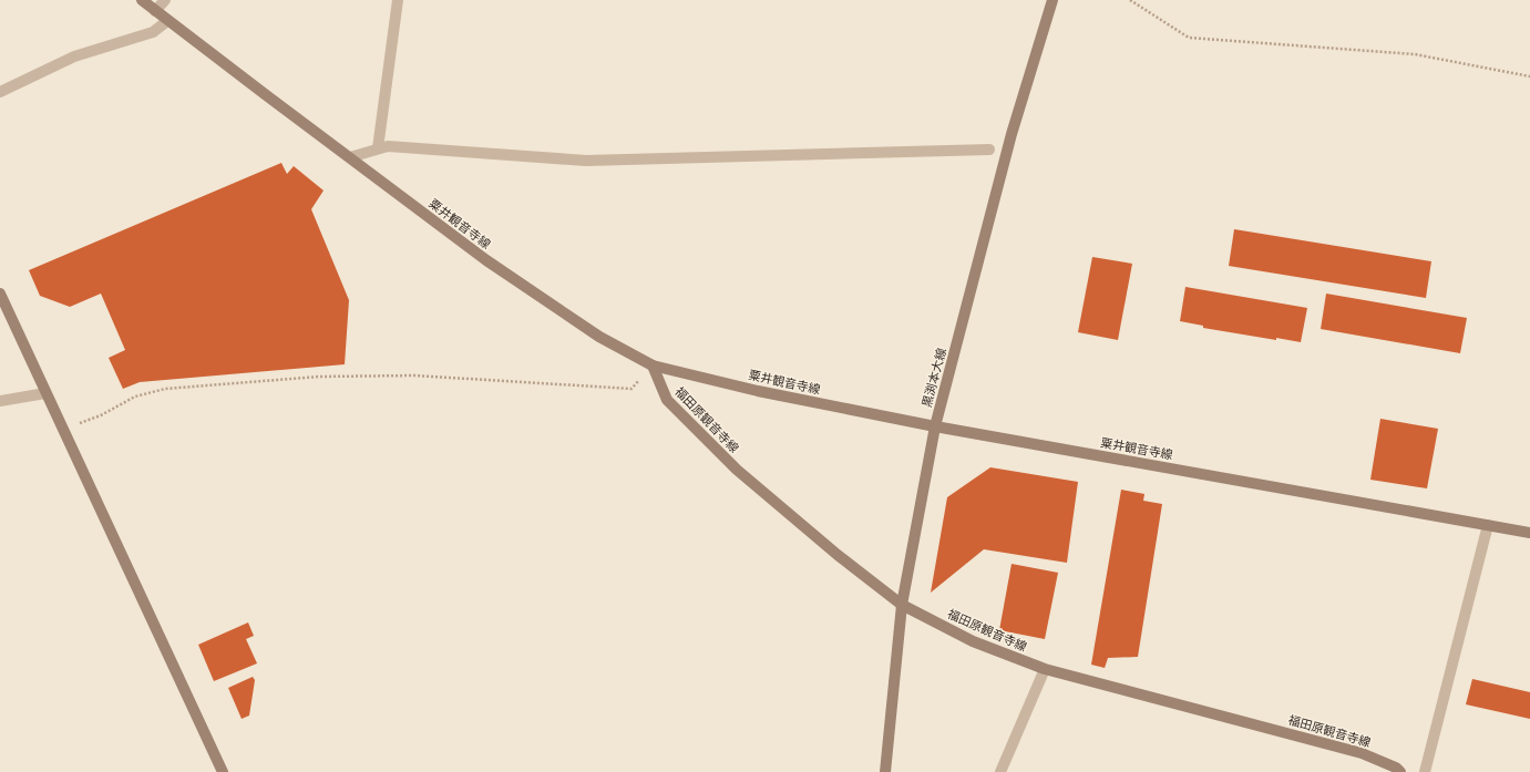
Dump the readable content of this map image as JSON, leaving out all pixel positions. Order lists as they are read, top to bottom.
{
  "streets": {
    "main road": ["粟井観音寺線", "黒渕本大線", "福田原観音寺線"]
  },
  "crossings": [
    ["粟井観音寺線", "黒渕本大線"],
    ["粟井観音寺線", "福田原観音寺線"],
    ["黒渕本大線", "福田原観音寺線"]
  ]
}
